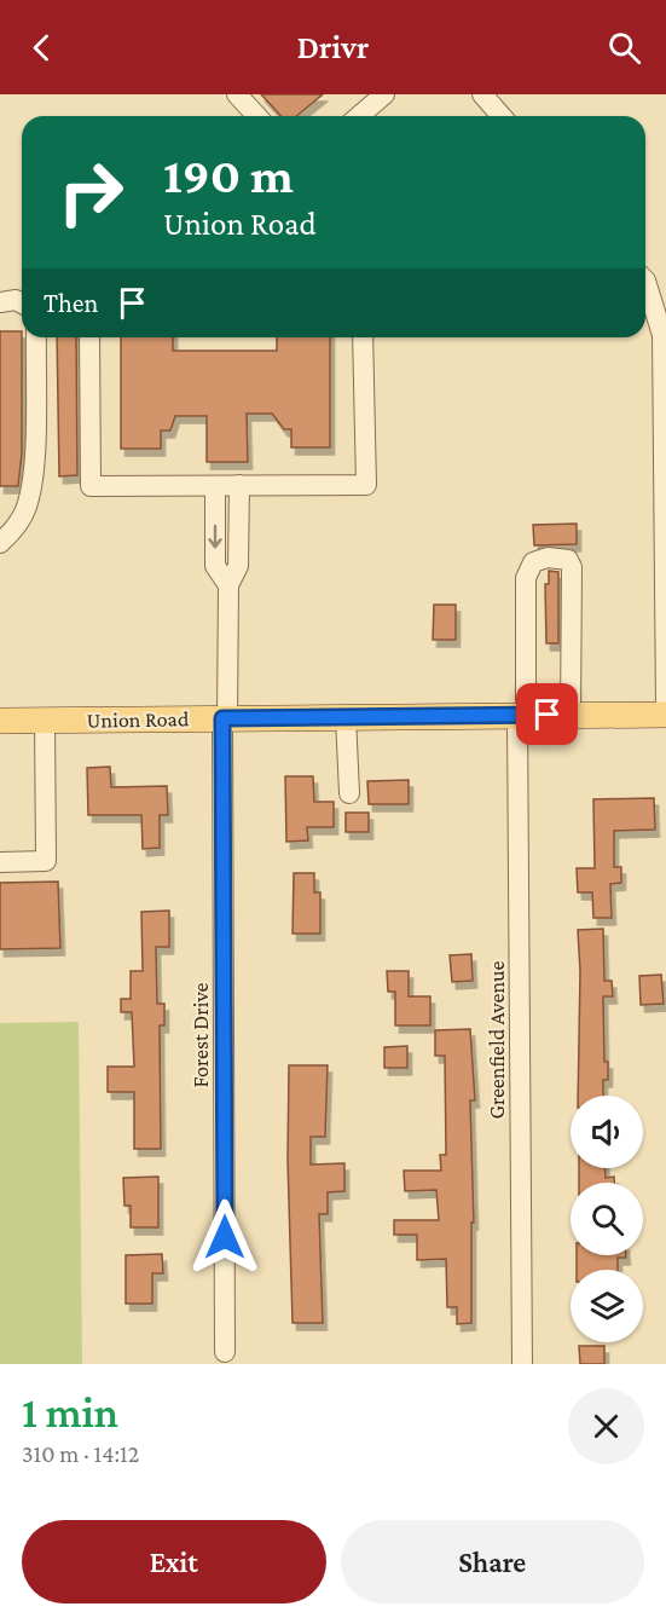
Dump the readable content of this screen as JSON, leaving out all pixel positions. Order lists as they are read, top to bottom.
{
  "streets": {
    "main road": ["Union Road"],
    "street": ["Forest Drive", "Greenfield Avenue"]
  },
  "crossings": [
    ["Union Road", "Forest Drive"],
    ["Union Road", "Greenfield Avenue"]
  ],
  "page": {
    "header": "Drivr",
    "turn": ["190 m", "Union Road"],
    "then": "Then",
    "heading": ["1 min", "310 m · 14:12"],
    "buttons": ["Exit", "Share"]
  }
}
